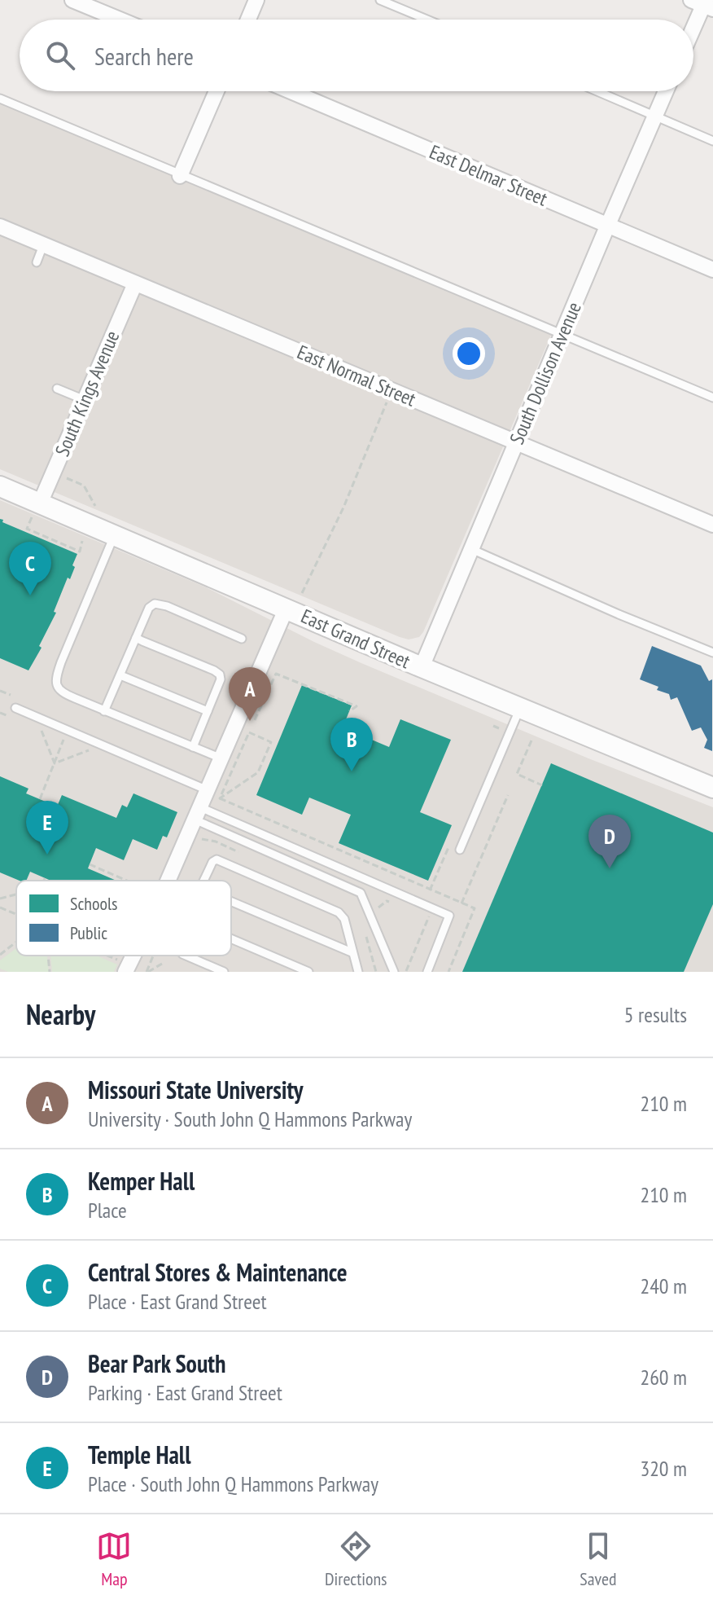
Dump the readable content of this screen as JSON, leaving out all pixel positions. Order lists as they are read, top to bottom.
{
  "streets": {
    "main road": ["East Grand Street"],
    "street": [
      "East Delmar Street",
      "South Dollison Avenue",
      "East Normal Street",
      "South Kings Avenue"
    ]
  },
  "crossings": [
    ["East Delmar Street", "South Dollison Avenue"],
    ["South Dollison Avenue", "East Normal Street"],
    ["South Dollison Avenue", "East Grand Street"],
    ["East Normal Street", "South Kings Avenue"],
    ["South Kings Avenue", "East Grand Street"]
  ],
  "legend": ["Schools", "Public"],
  "page": {
    "search": "Search here",
    "pins": [
      "C",
      "A",
      "B",
      "E",
      "D"
    ],
    "heading": ["Nearby", "5 results"],
    "list": [
      {
        "mark": "A",
        "name": "Missouri State University",
        "note": "University · South John Q Hammons Parkway",
        "value": "210 m"
      },
      {
        "mark": "B",
        "name": "Kemper Hall",
        "note": "Place",
        "value": "210 m"
      },
      {
        "mark": "C",
        "name": "Central Stores & Maintenance",
        "note": "Place · East Grand Street",
        "value": "240 m"
      },
      {
        "mark": "D",
        "name": "Bear Park South",
        "note": "Parking · East Grand Street",
        "value": "260 m"
      },
      {
        "mark": "E",
        "name": "Temple Hall",
        "note": "Place · South John Q Hammons Parkway",
        "value": "320 m"
      }
    ],
    "nav": ["Map", "Directions", "Saved"]
  }
}
